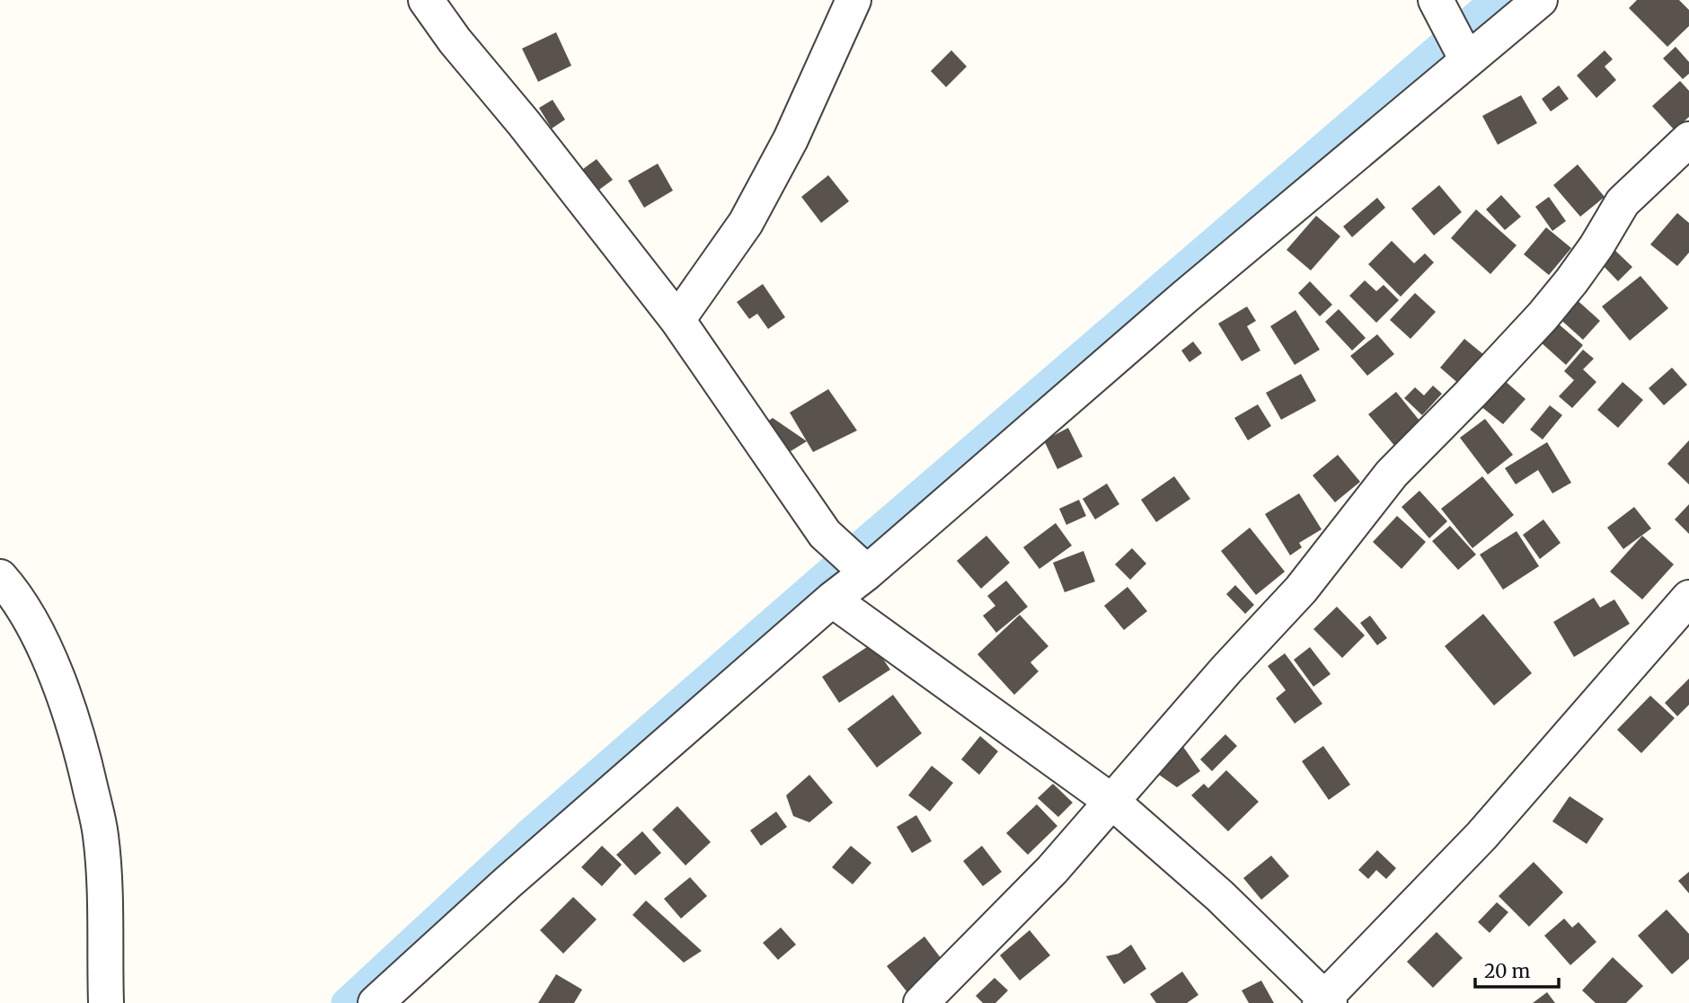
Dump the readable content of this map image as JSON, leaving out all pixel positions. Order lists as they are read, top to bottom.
{
  "scale_bar": "20 m"
}
